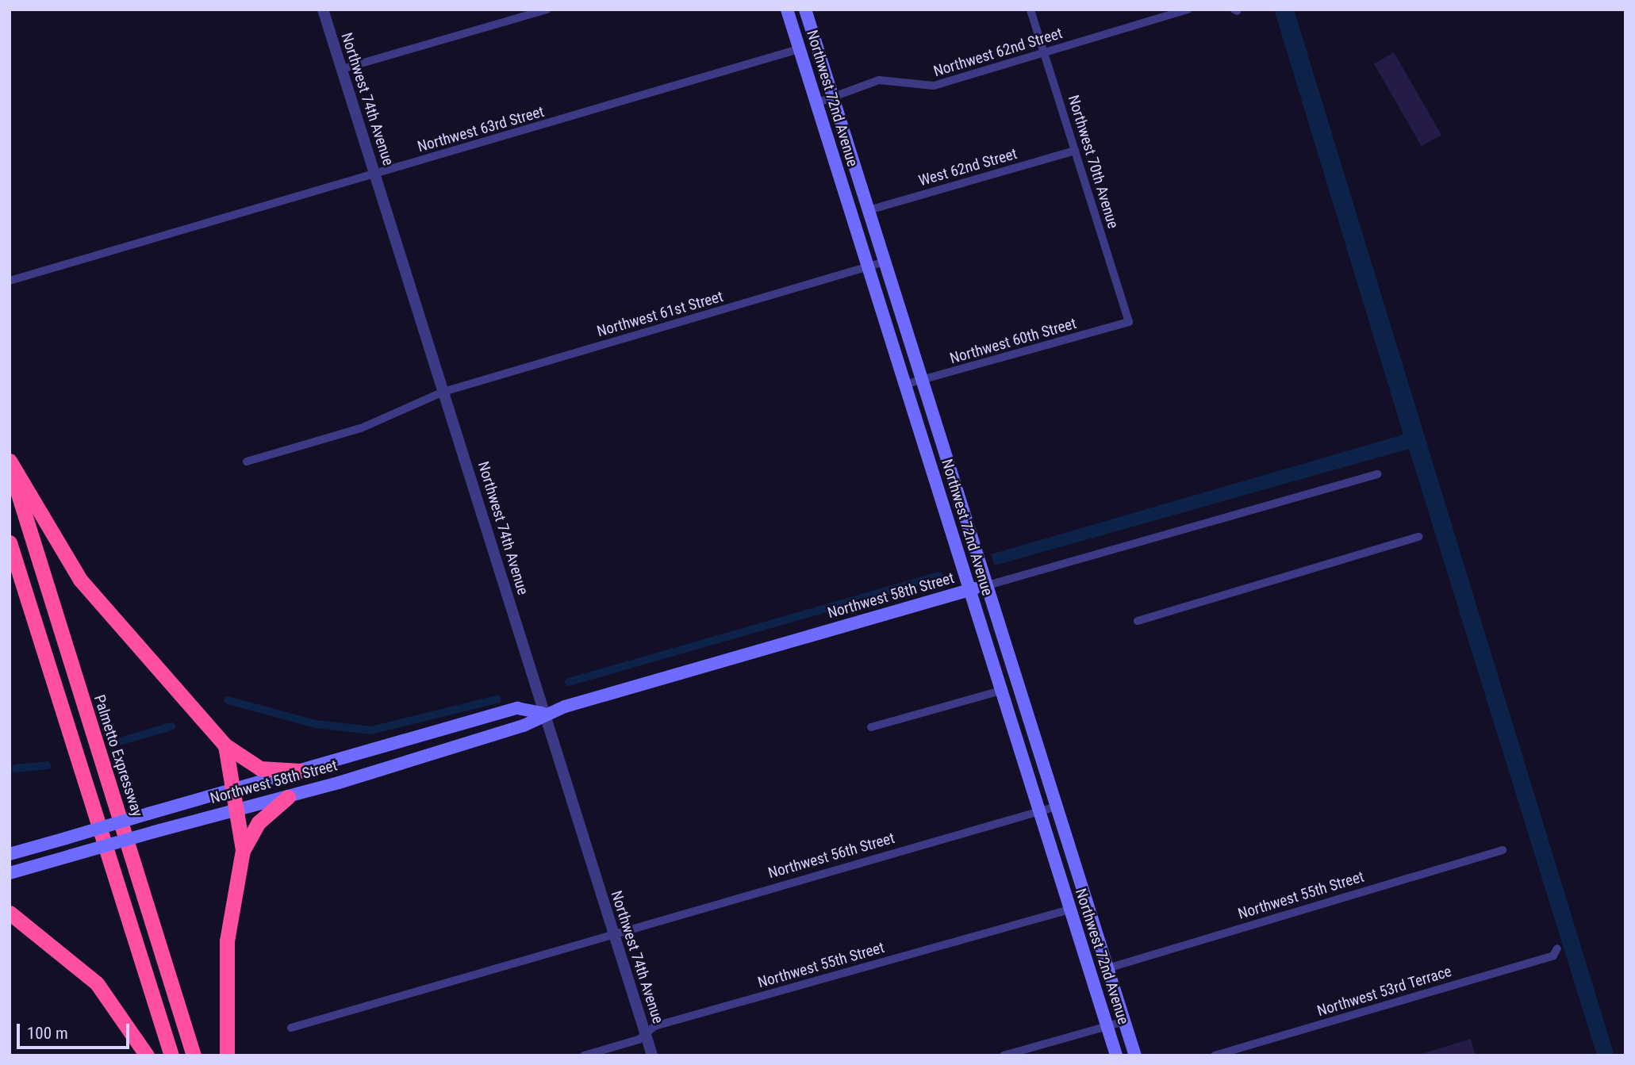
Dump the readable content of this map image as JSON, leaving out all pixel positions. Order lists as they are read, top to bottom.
{
  "streets": {
    "highway": ["Palmetto Expressway"],
    "main road": ["Northwest 72nd Avenue", "Northwest 58th Street"],
    "street": [
      "Northwest 62nd Street",
      "Northwest 74th Avenue",
      "Northwest 63rd Street",
      "Northwest 70th Avenue",
      "West 62nd Street",
      "Northwest 61st Street",
      "Northwest 60th Street",
      "Northwest 56th Street",
      "Northwest 55th Street",
      "Northwest 53rd Terrace"
    ]
  },
  "crossings": [
    ["Northwest 62nd Street", "Northwest 72nd Avenue"],
    ["Northwest 62nd Street", "Northwest 70th Avenue"],
    ["Northwest 72nd Avenue", "Northwest 63rd Street"],
    ["Northwest 72nd Avenue", "West 62nd Street"],
    ["Northwest 72nd Avenue", "Northwest 61st Street"],
    ["Northwest 72nd Avenue", "Northwest 60th Street"],
    ["Northwest 72nd Avenue", "Northwest 58th Street"],
    ["Northwest 72nd Avenue", "Northwest 56th Street"],
    ["Northwest 72nd Avenue", "Northwest 55th Street"],
    ["Northwest 74th Avenue", "Northwest 63rd Street"],
    ["Northwest 74th Avenue", "Northwest 61st Street"],
    ["Northwest 74th Avenue", "Northwest 58th Street"],
    ["Northwest 74th Avenue", "Northwest 56th Street"],
    ["Northwest 74th Avenue", "Northwest 55th Street"],
    ["Northwest 70th Avenue", "West 62nd Street"],
    ["Northwest 70th Avenue", "Northwest 60th Street"]
  ],
  "scale_bar": "100 m"
}
